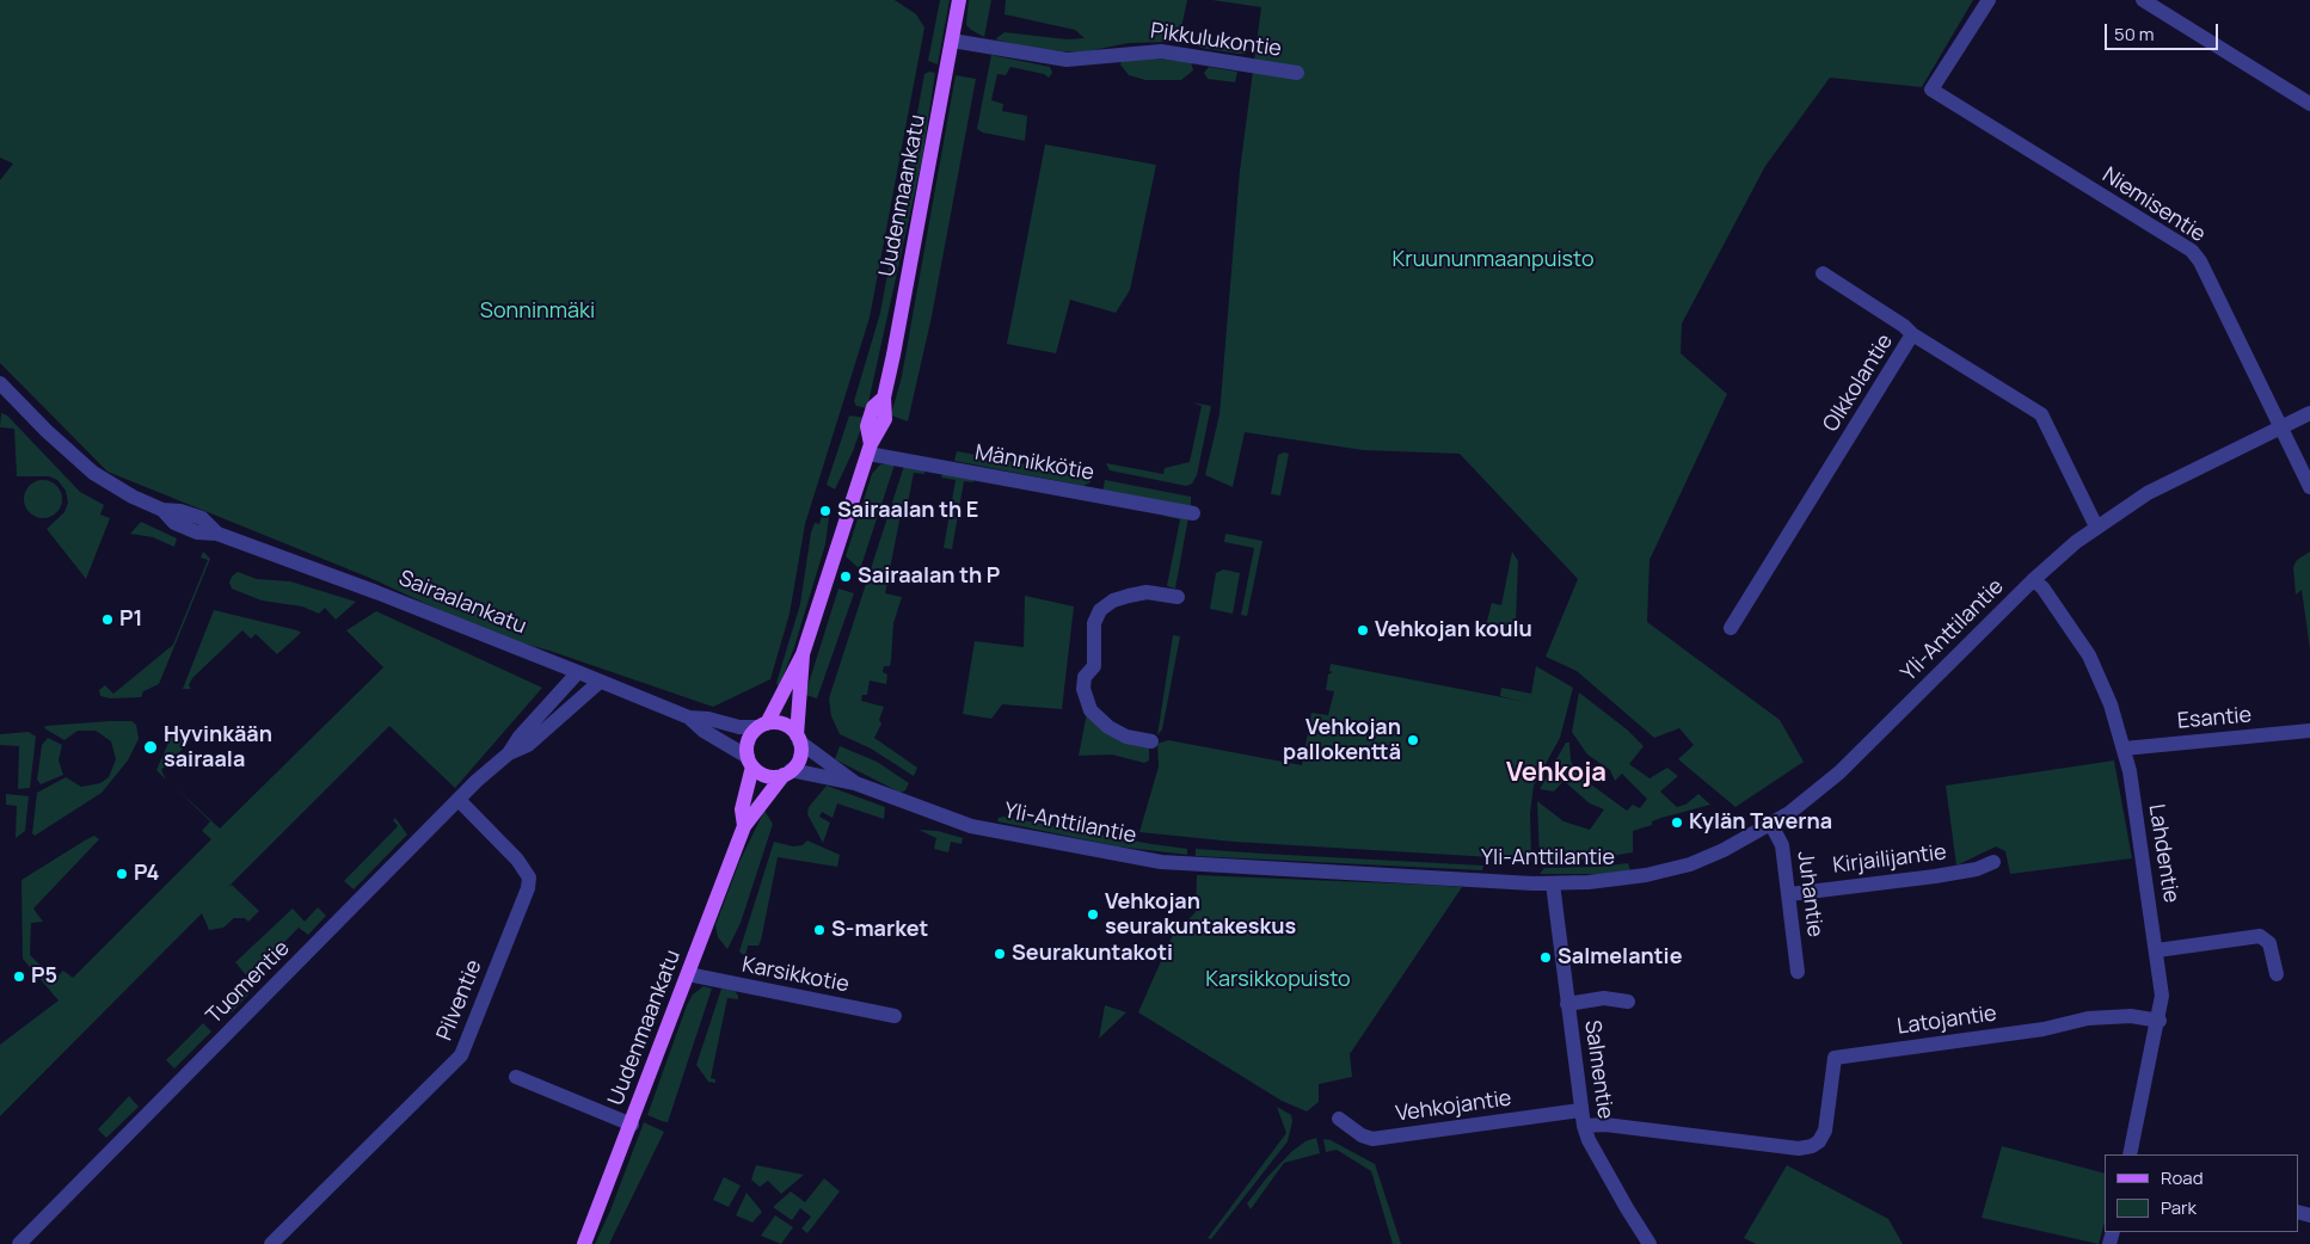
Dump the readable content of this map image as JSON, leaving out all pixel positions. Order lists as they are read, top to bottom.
{
  "streets": {
    "main road": ["Uudenmaankatu"],
    "street": [
      "Pikkulukontie",
      "Niemisentie",
      "Olkkolantie",
      "Männikkötie",
      "Sairaalankatu",
      "Yli-Anttilantie",
      "Esantie",
      "Lahdentie",
      "Kirjailijantie",
      "Juhantie",
      "Karsikkotie",
      "Tuomentie",
      "Pilventie",
      "Latojantie",
      "Salmentie",
      "Vehkojantie"
    ]
  },
  "crossings": [
    ["Pikkulukontie", "Uudenmaankatu"],
    ["Uudenmaankatu", "Männikkötie"],
    ["Uudenmaankatu", "Sairaalankatu"],
    ["Uudenmaankatu", "Yli-Anttilantie"],
    ["Uudenmaankatu", "Karsikkotie"],
    ["Niemisentie", "Yli-Anttilantie"],
    ["Olkkolantie", "Yli-Anttilantie"],
    ["Sairaalankatu", "Yli-Anttilantie"],
    ["Sairaalankatu", "Tuomentie"],
    ["Yli-Anttilantie", "Lahdentie"],
    ["Yli-Anttilantie", "Juhantie"],
    ["Yli-Anttilantie", "Salmentie"],
    ["Esantie", "Lahdentie"],
    ["Lahdentie", "Latojantie"],
    ["Kirjailijantie", "Juhantie"],
    ["Tuomentie", "Pilventie"],
    ["Latojantie", "Salmentie"],
    ["Salmentie", "Vehkojantie"]
  ],
  "districts": ["Vehkoja"],
  "parks": ["Kruununmaanpuisto", "Sonninmäki", "Karsikkopuisto"],
  "places": [
    "Sairaalan th E",
    "Sairaalan th P",
    "P1",
    "Vehkojan koulu",
    "Vehkojan pallokenttä",
    "Hyvinkään sairaala",
    "Kylän Taverna",
    "P4",
    "Vehkojan seurakuntakeskus",
    "S-market",
    "Seurakuntakoti",
    "Salmelantie",
    "P5"
  ],
  "legend": ["Road", "Park"],
  "scale_bar": "50 m"
}
